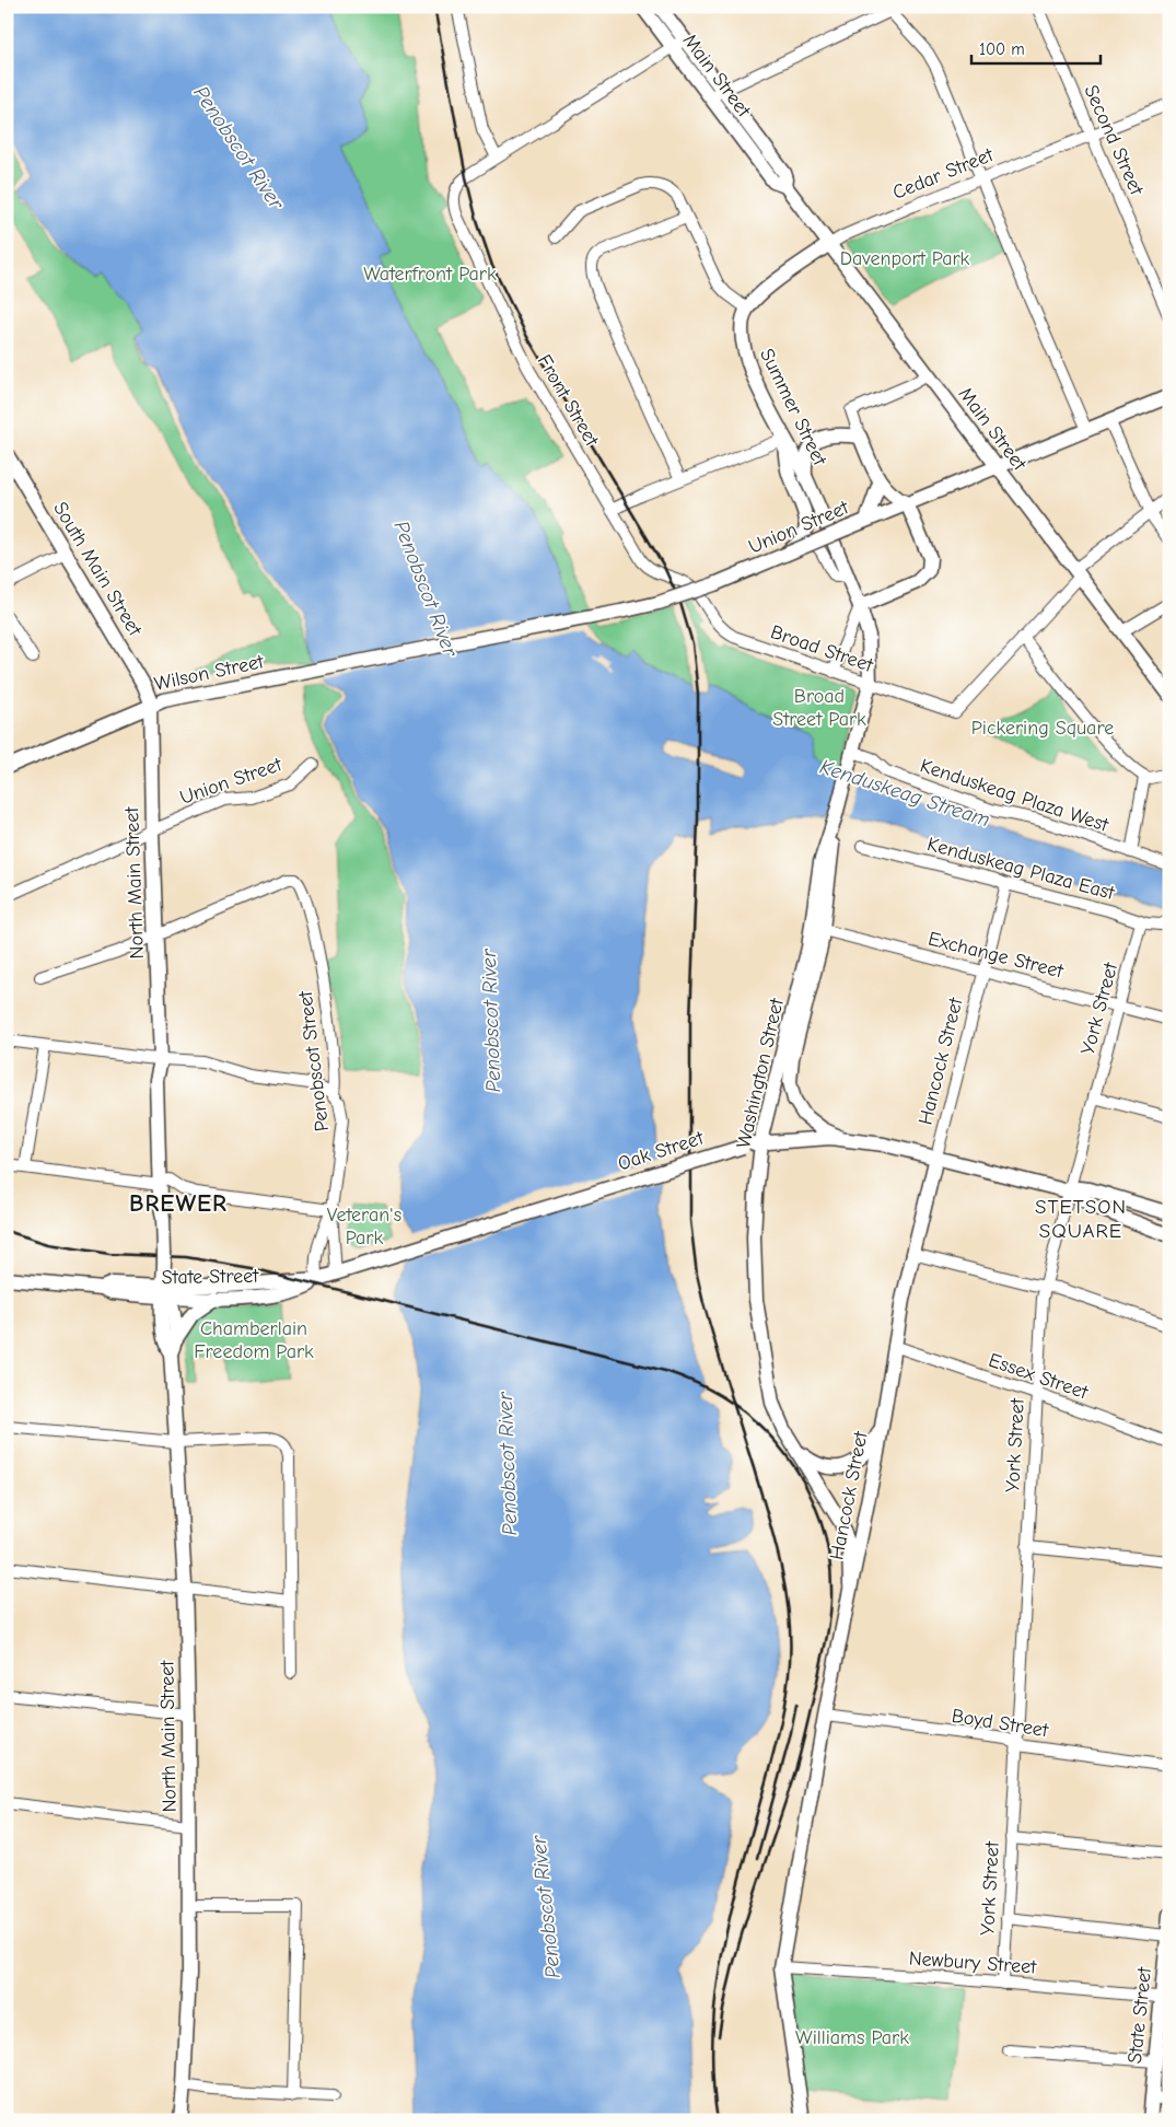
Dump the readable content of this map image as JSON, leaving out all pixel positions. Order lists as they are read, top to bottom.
{
  "streets": {
    "main road": [
      "Main Street",
      "Cedar Street",
      "Summer Street",
      "Union Street",
      "South Main Street",
      "Wilson Street",
      "North Main Street",
      "Hancock Street",
      "Washington Street",
      "Oak Street",
      "State Street"
    ],
    "street": [
      "Second Street",
      "Front Street",
      "Broad Street",
      "Kenduskeag Plaza West",
      "Kenduskeag Plaza East",
      "Exchange Street",
      "York Street",
      "Penobscot Street",
      "Essex Street",
      "Boyd Street",
      "Newbury Street"
    ]
  },
  "crossings": [
    ["Main Street", "Cedar Street"],
    ["Main Street", "Union Street"],
    ["Second Street", "Cedar Street"],
    ["Cedar Street", "Summer Street"],
    ["Front Street", "Broad Street"],
    ["Summer Street", "Washington Street"],
    ["Union Street", "Wilson Street"],
    ["Union Street", "North Main Street"],
    ["South Main Street", "Wilson Street"],
    ["South Main Street", "North Main Street"],
    ["Broad Street", "Washington Street"],
    ["Wilson Street", "North Main Street"],
    ["Kenduskeag Plaza West", "Washington Street"],
    ["Kenduskeag Plaza East", "York Street"],
    ["Kenduskeag Plaza East", "Hancock Street"],
    ["North Main Street", "Penobscot Street"],
    ["North Main Street", "State Street"],
    ["Exchange Street", "York Street"],
    ["Exchange Street", "Hancock Street"],
    ["Exchange Street", "Washington Street"],
    ["York Street", "Oak Street"],
    ["York Street", "Essex Street"],
    ["York Street", "Boyd Street"],
    ["York Street", "Newbury Street"],
    ["Hancock Street", "Washington Street"],
    ["Hancock Street", "Oak Street"],
    ["Hancock Street", "Essex Street"],
    ["Hancock Street", "Boyd Street"],
    ["Hancock Street", "Newbury Street"],
    ["Washington Street", "Oak Street"],
    ["Oak Street", "State Street"],
    ["State Street", "Newbury Street"]
  ],
  "districts": ["BREWER", "STETSON SQUARE"],
  "water": ["Penobscot River", "Kenduskeag Stream"],
  "parks": [
    "Davenport Park",
    "Waterfront Park",
    "Broad Street Park",
    "Pickering Square",
    "Veteran's Park",
    "Chamberlain Freedom Park",
    "Williams Park"
  ],
  "scale_bar": "100 m"
}
